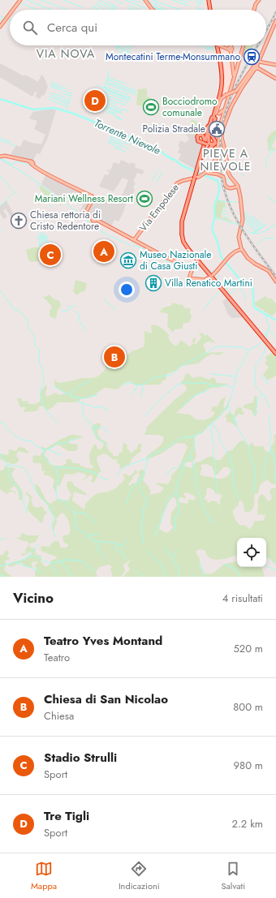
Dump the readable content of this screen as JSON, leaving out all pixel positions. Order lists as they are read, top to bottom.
{
  "streets": {
    "main road": ["Via Empolese"]
  },
  "districts": ["VIA NOVA", "PIEVE A NIEVOLE"],
  "water": ["Torrente Nievole"],
  "places": {
    "station": ["Montecatini Terme-Monsummano"],
    "sports": ["Bocciodromo comunale", "Mariani Wellness Resort"],
    "public building": ["Polizia Stradale"],
    "church": ["Chiesa rettoria di Cristo Redentore"],
    "museum": ["Museo Nazionale di Casa Giusti"],
    "building": ["Villa Renatico Martini"]
  },
  "page": {
    "search": "Cerca qui",
    "pins": [
      "D",
      "A",
      "C",
      "B"
    ],
    "heading": ["Vicino", "4 risultati"],
    "list": [
      {
        "mark": "A",
        "name": "Teatro Yves Montand",
        "note": "Teatro",
        "value": "520 m"
      },
      {
        "mark": "B",
        "name": "Chiesa di San Nicolao",
        "note": "Chiesa",
        "value": "800 m"
      },
      {
        "mark": "C",
        "name": "Stadio Strulli",
        "note": "Sport",
        "value": "980 m"
      },
      {
        "mark": "D",
        "name": "Tre Tigli",
        "note": "Sport",
        "value": "2.2 km"
      }
    ],
    "nav": ["Mappa", "Indicazioni", "Salvati"]
  }
}
